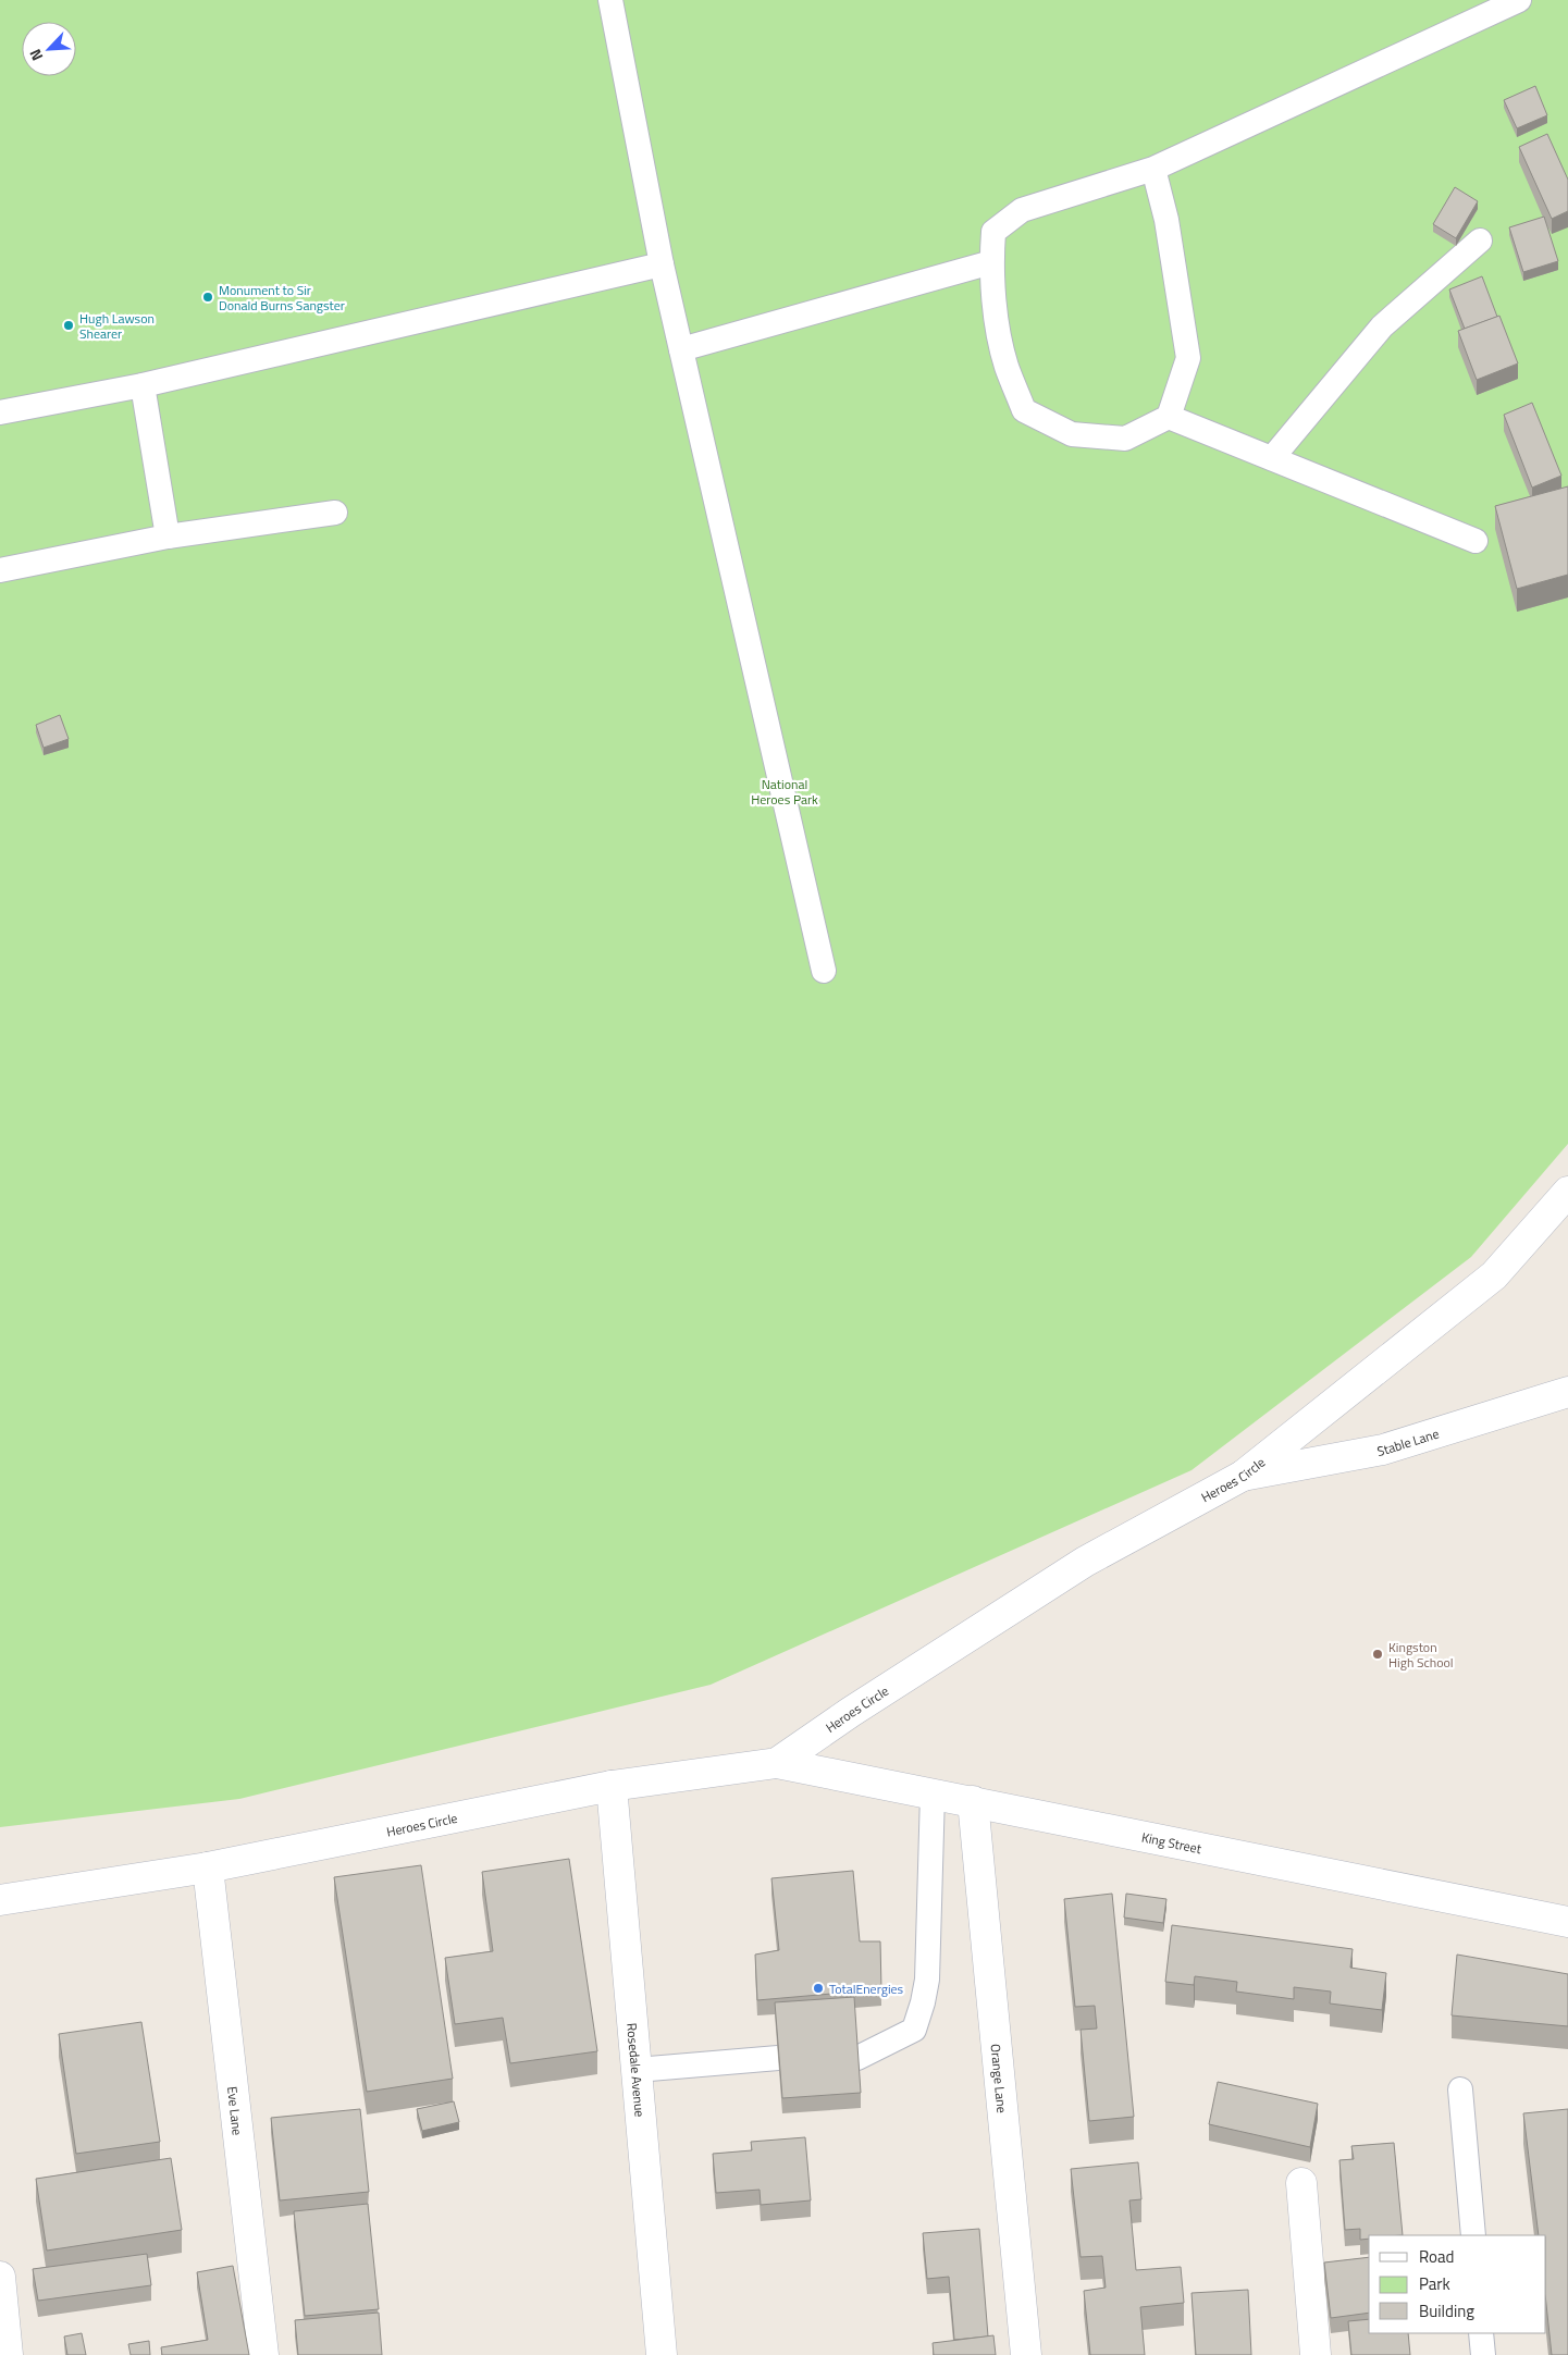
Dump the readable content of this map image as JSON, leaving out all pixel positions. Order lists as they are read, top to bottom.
{
  "streets": {
    "street": [
      "Stable Lane",
      "Heroes Circle",
      "King Street",
      "Rosedale Avenue",
      "Orange Lane",
      "Eve Lane"
    ]
  },
  "crossings": [
    ["Stable Lane", "Heroes Circle"],
    ["Heroes Circle", "King Street"],
    ["Heroes Circle", "Rosedale Avenue"],
    ["Heroes Circle", "Eve Lane"],
    ["King Street", "Orange Lane"]
  ],
  "parks": ["National Heroes Park"],
  "places": [
    "Monument to Sir Donald Burns Sangster",
    "Hugh Lawson Shearer",
    "Kingston High School",
    "TotalEnergies"
  ],
  "legend": ["Road", "Park", "Building"],
  "north": "bottom left"
}
